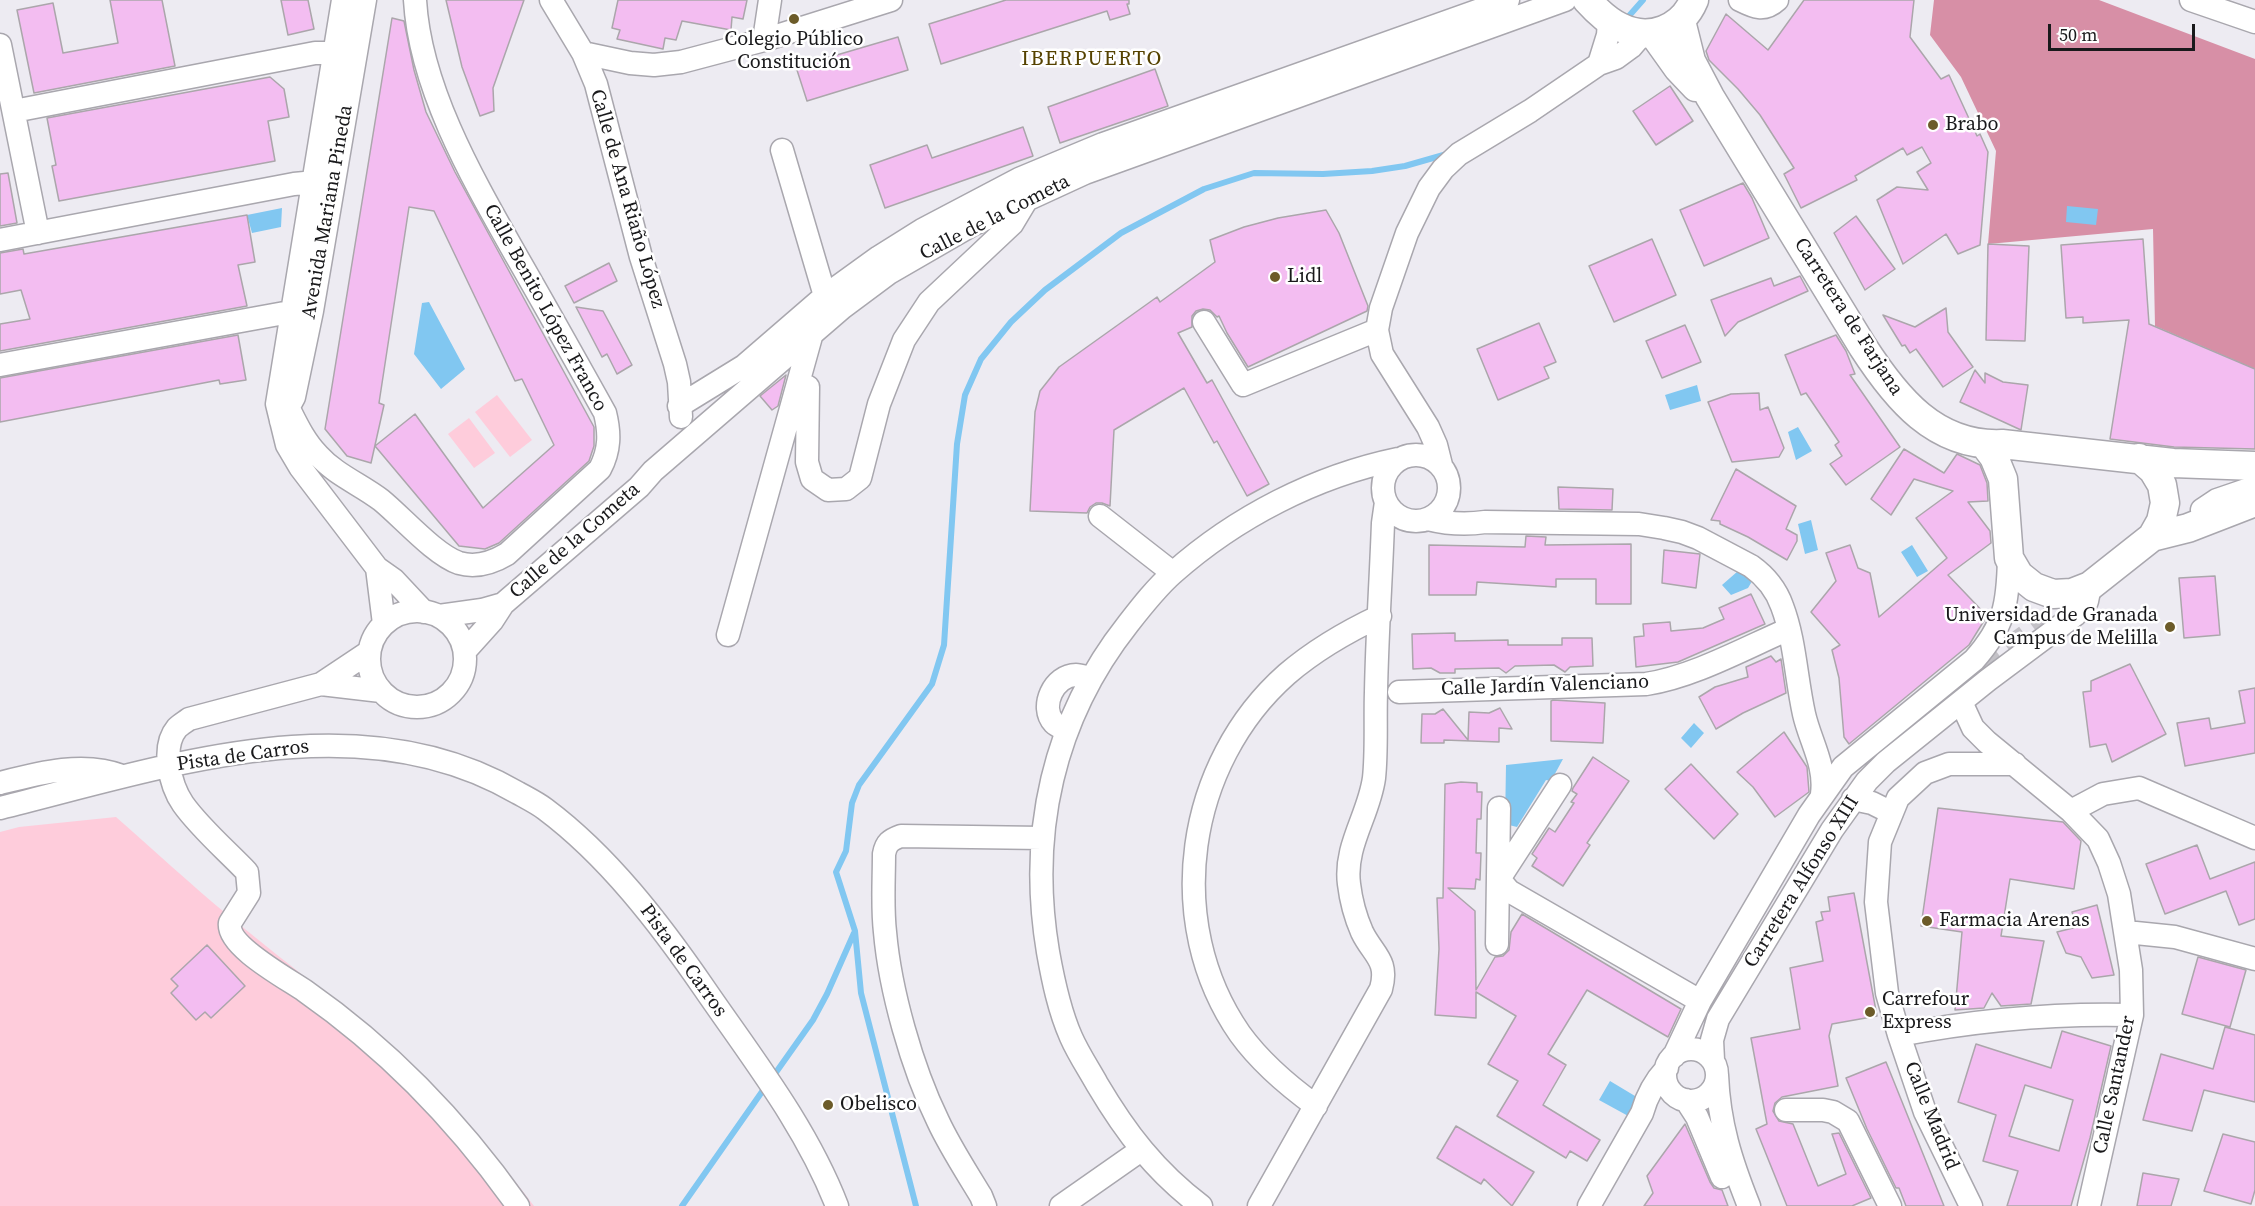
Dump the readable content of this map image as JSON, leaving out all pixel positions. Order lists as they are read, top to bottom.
{
  "streets": {
    "main road": ["Carretera de Farjana"],
    "street": [
      "Calle de Ana Riaño López",
      "Avenida Mariana Pineda",
      "Calle de la Cometa",
      "Calle Benito López Franco",
      "Calle Jardín Valenciano",
      "Pista de Carros",
      "Carretera Alfonso XIII",
      "Calle Santander",
      "Calle Madrid"
    ]
  },
  "crossings": [
    ["Calle de Ana Riaño López", "Calle de la Cometa"],
    ["Avenida Mariana Pineda", "Calle de la Cometa"],
    ["Avenida Mariana Pineda", "Calle Benito López Franco"],
    ["Carretera de Farjana", "Carretera Alfonso XIII"],
    ["Carretera Alfonso XIII", "Calle Santander"],
    ["Calle Santander", "Calle Madrid"]
  ],
  "districts": ["IBERPUERTO"],
  "places": [
    "Colegio Público Constitución",
    "Brabo",
    "Lidl",
    "Universidad de Granada Campus de Melilla",
    "Farmacia Arenas",
    "Carrefour Express",
    "Obelisco"
  ],
  "scale_bar": "50 m"
}
